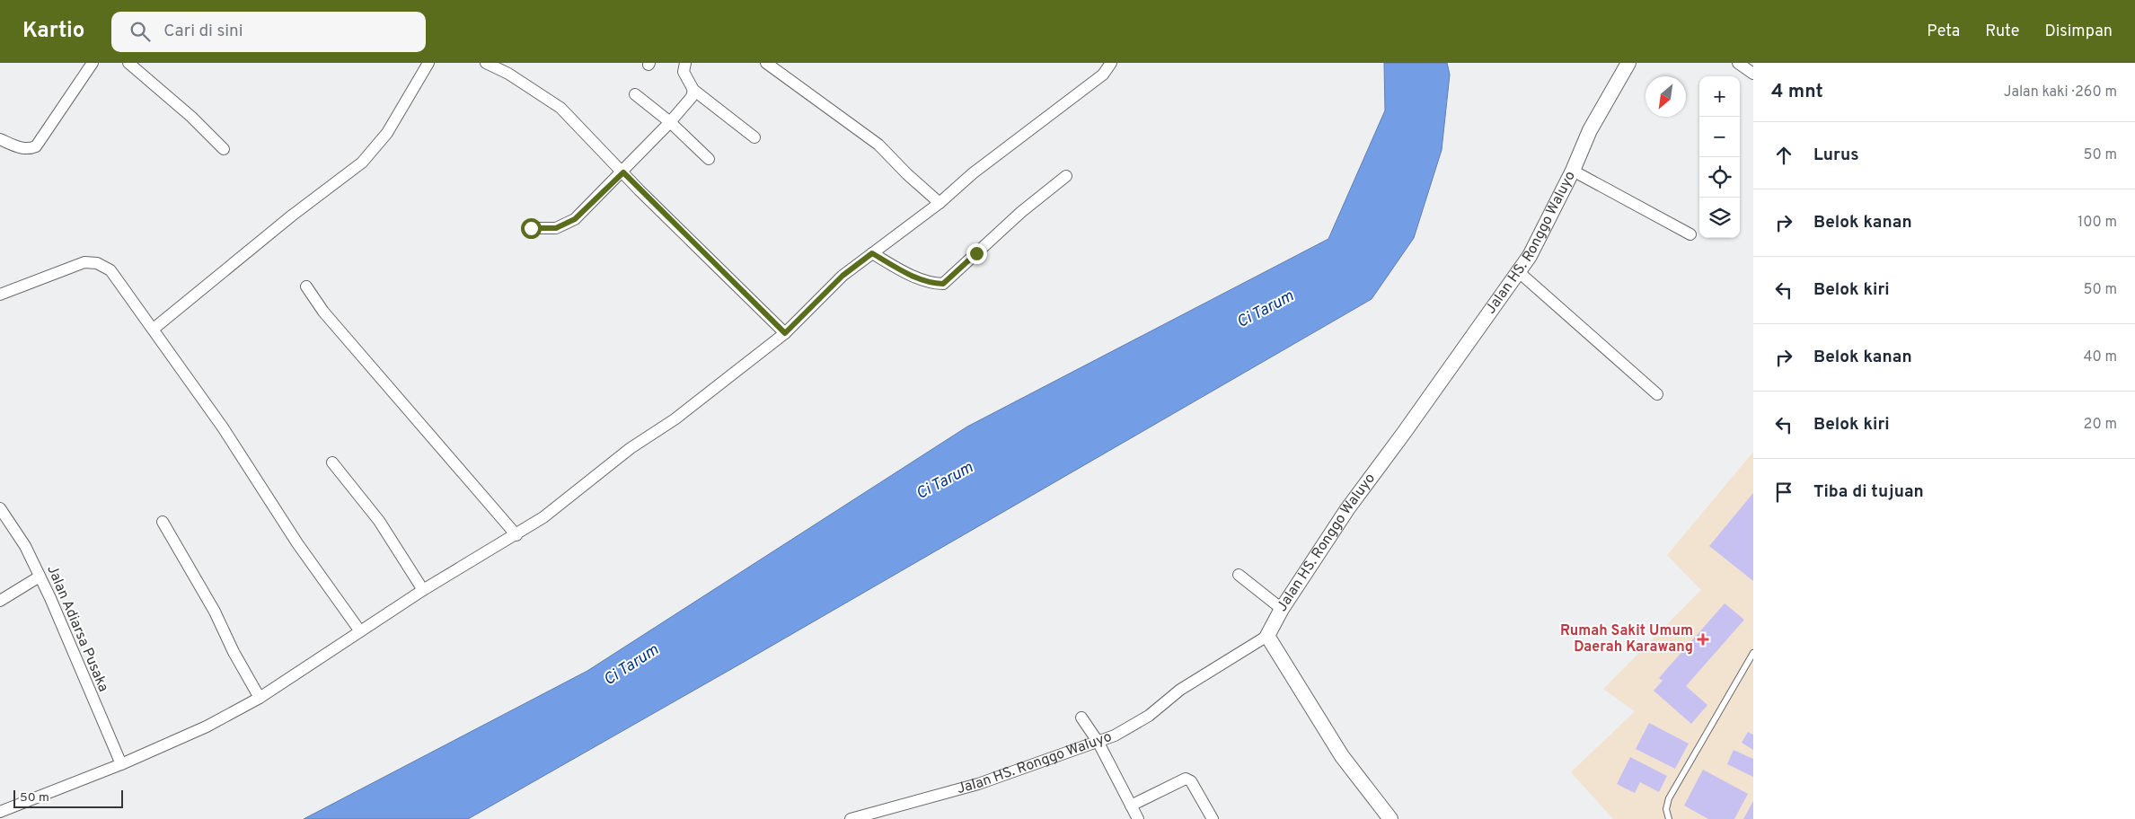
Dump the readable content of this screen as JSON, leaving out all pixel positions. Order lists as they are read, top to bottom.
{
  "streets": {
    "street": ["Jalan HS. Ronggo Waluyo", "Jalan Adiarsa Pusaka"]
  },
  "water": ["Ci Tarum"],
  "places": {
    "health": ["Rumah Sakit Umum Daerah Karawang"]
  },
  "scale_bar": "50 m",
  "north": "bottom left",
  "page": {
    "header": "Kartio",
    "search": "Cari di sini",
    "nav": ["Peta", "Rute", "Disimpan"],
    "heading": ["4 mnt", "Jalan kaki · 260 m"],
    "map_buttons": ["+", "−"],
    "list": [
      ["Lurus", "50 m"],
      ["Belok kanan", "100 m"],
      ["Belok kiri", "50 m"],
      ["Belok kanan", "40 m"],
      ["Belok kiri", "20 m"],
      "Tiba di tujuan"
    ],
    "scale": "50 m"
  }
}
